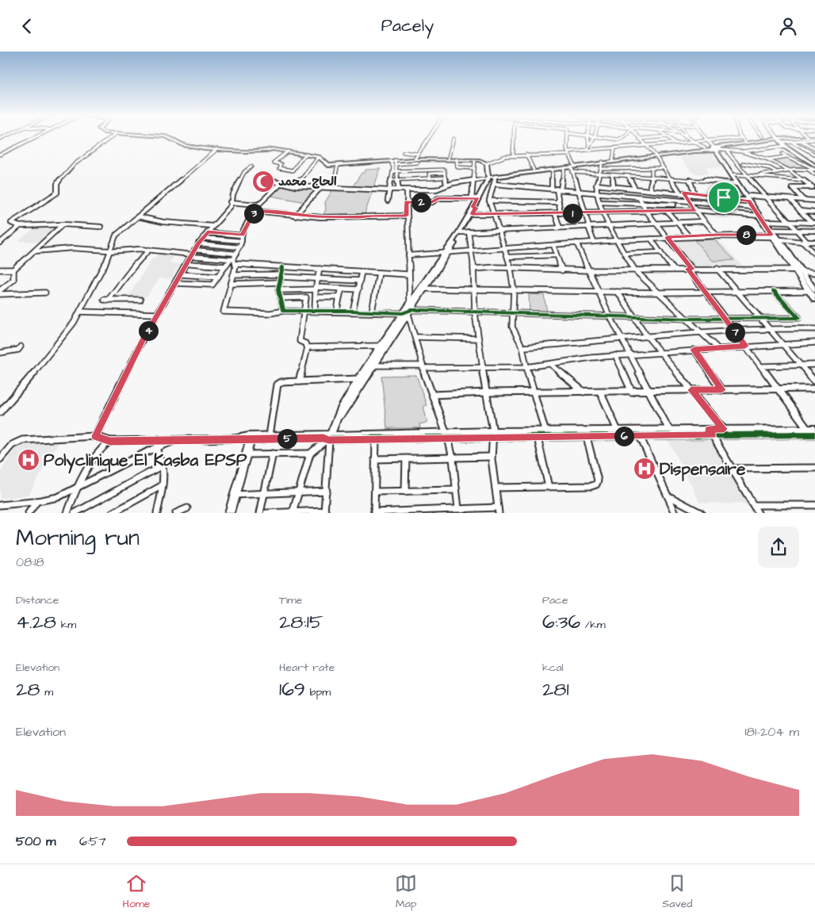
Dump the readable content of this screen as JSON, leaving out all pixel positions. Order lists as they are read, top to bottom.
{
  "places": {
    "mosque": ["الحاج محمد"],
    "hospital": ["Polyclinique El Kasba EPSP", "Dispensaire"]
  },
  "page": {
    "header": "Pacely",
    "pins": [
      "2",
      "1",
      "3",
      "8",
      "4",
      "7",
      "6",
      "5"
    ],
    "heading": ["Morning run", "08:18"],
    "stats": [
      ["Distance", "4.28 km"],
      ["Time", "28:15"],
      ["Pace", "6:36 /km"],
      ["Elevation", "28 m"],
      ["Heart rate", "169 bpm"],
      ["kcal", "281"]
    ],
    "chart": ["Elevation", "181–204 m"],
    "list": [
      {
        "name": "500 m",
        "note": "6:57"
      }
    ],
    "tabs": ["Home", "Map", "Saved"]
  }
}
